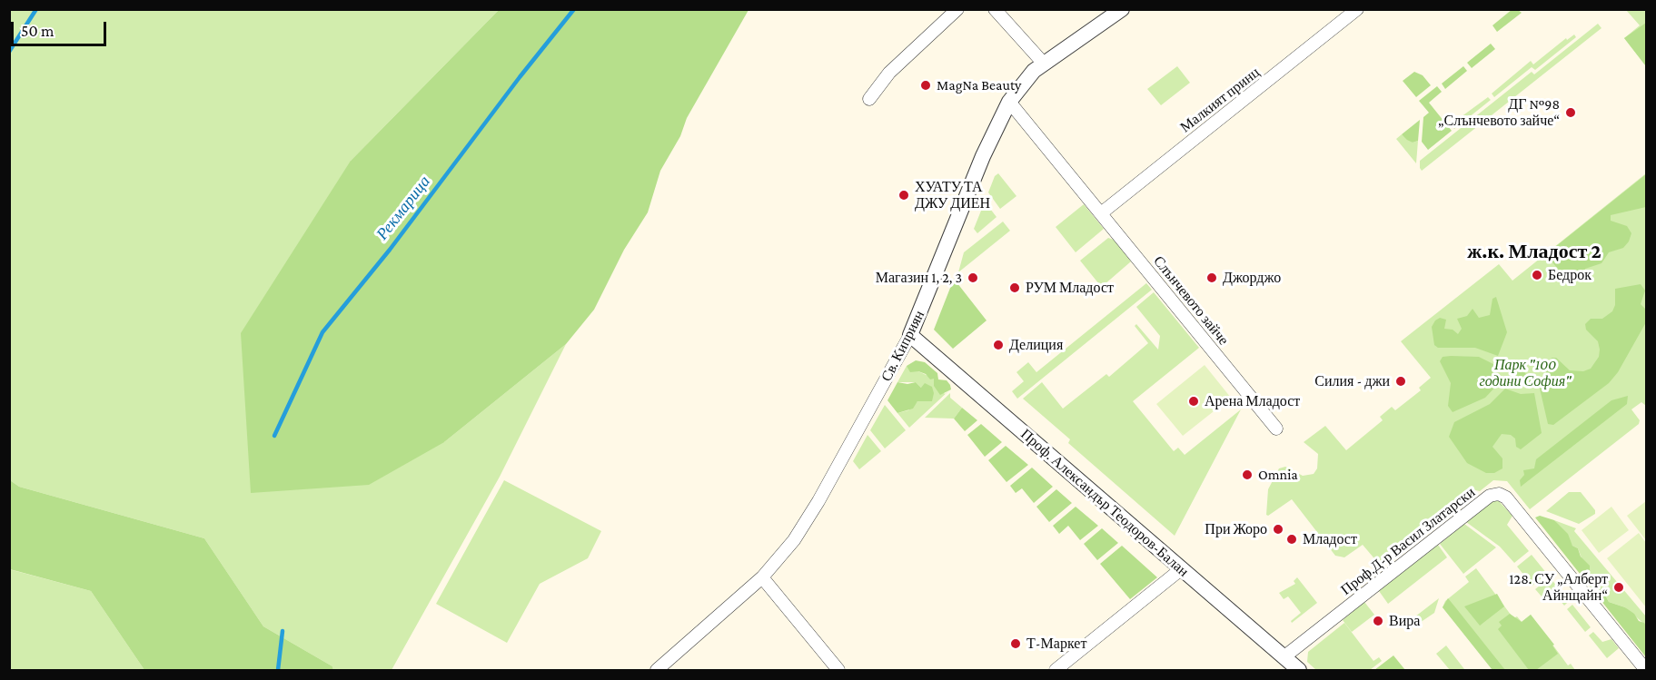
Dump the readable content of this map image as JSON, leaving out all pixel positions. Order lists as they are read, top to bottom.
{
  "streets": {
    "street": [
      "Малкият принц",
      "Слънчевото зайче",
      "Св. Киприян",
      "Проф. Александър Теодоров-Балан",
      "Проф.Д-р Васил Златарски"
    ]
  },
  "crossings": [
    ["Малкият принц", "Слънчевото зайче"],
    ["Слънчевото зайче", "Св. Киприян"],
    ["Св. Киприян", "Проф. Александър Теодоров-Балан"],
    ["Проф. Александър Теодоров-Балан", "Проф.Д-р Васил Златарски"]
  ],
  "districts": ["ж.к. Младост 2"],
  "water": ["Рекмарица"],
  "parks": ["Парк \"100 години София\""],
  "places": [
    "MagNa Beauty",
    "ДГ №98 „Слънчевото зайче“",
    "ХУАТУ ТА ДЖУ ДИЕН",
    "Бедрок",
    "Магазин 1, 2, 3",
    "Джорджо",
    "РУМ Младост",
    "Делиция",
    "Силия - джи",
    "Арена Младост",
    "Omnia",
    "При Жоро",
    "Младост",
    "128. СУ „Алберт Айнщайн“",
    "Вира",
    "Т-Маркет"
  ],
  "scale_bar": "50 m"
}
